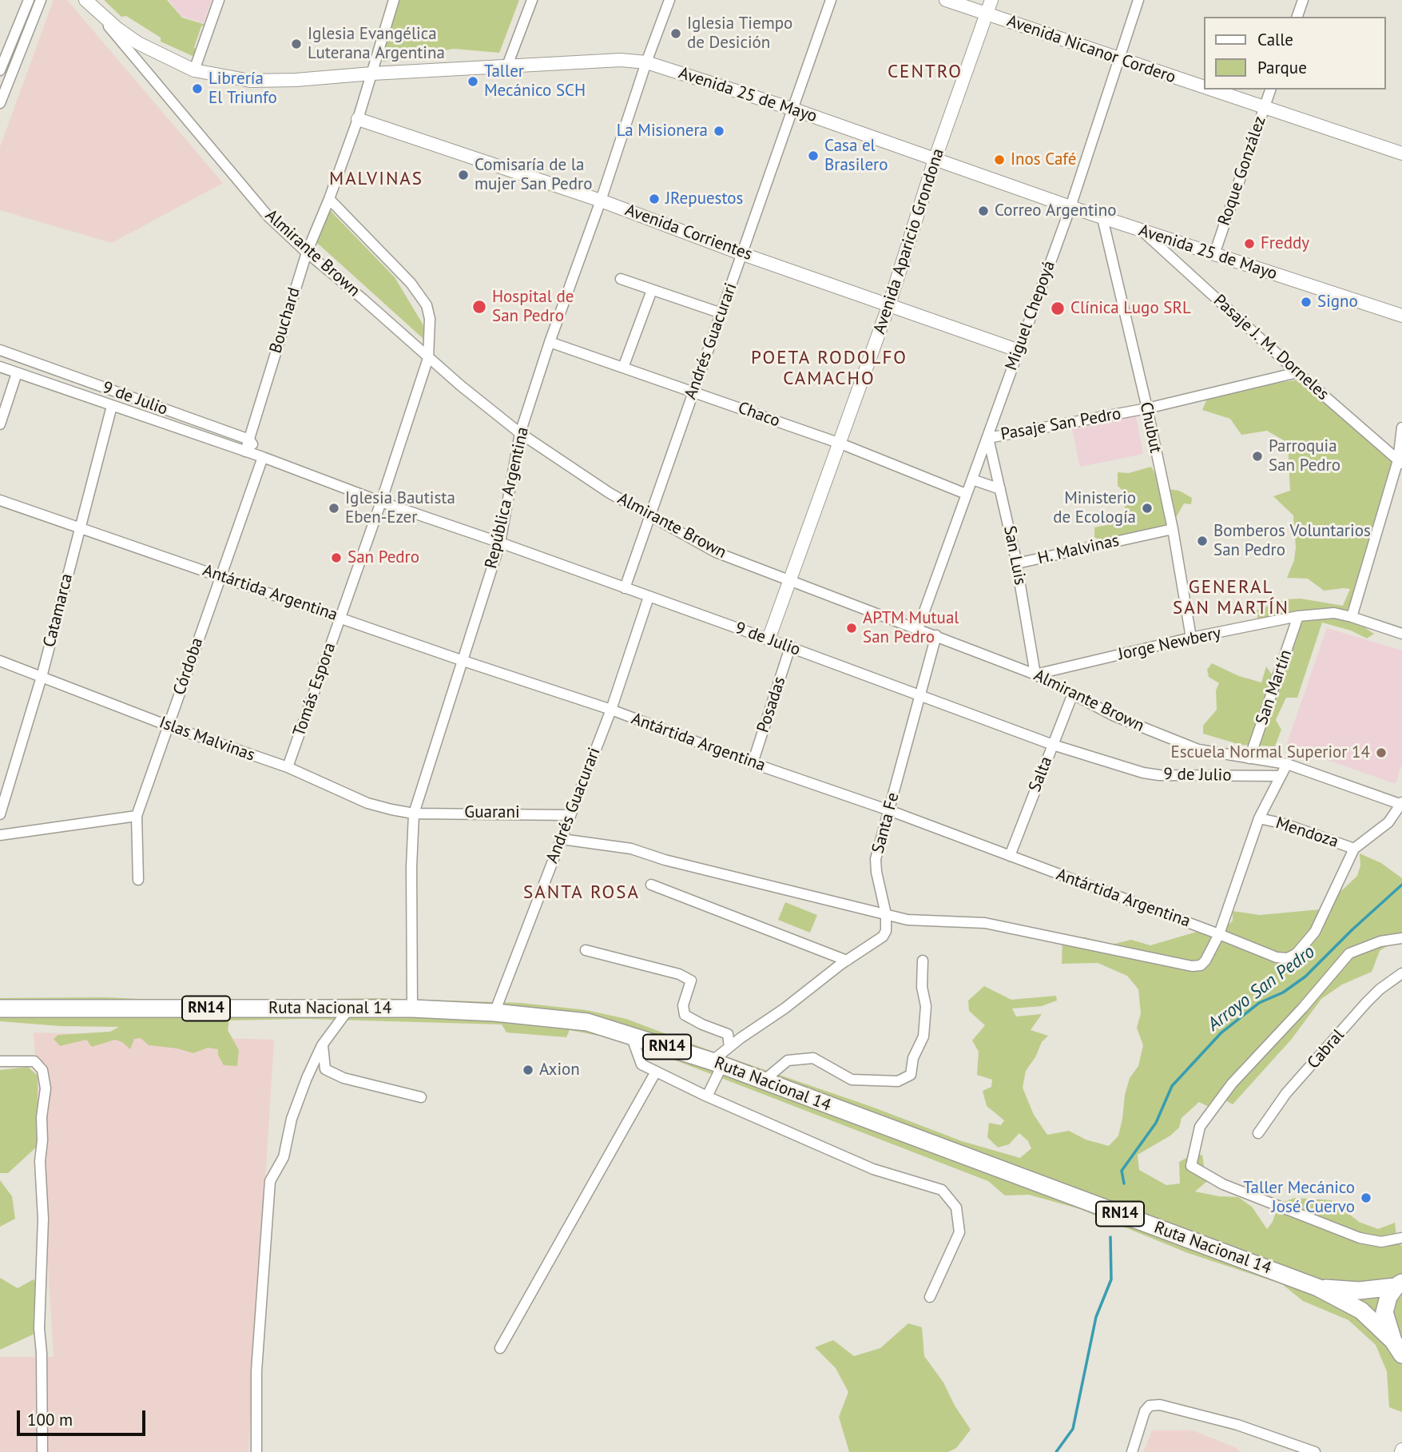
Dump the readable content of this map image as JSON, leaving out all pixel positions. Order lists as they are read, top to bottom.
{
  "streets": {
    "highway": ["RN14", "Ruta Nacional 14"],
    "main road": [
      "Avenida Nicanor Cordero",
      "Avenida 25 de Mayo",
      "Avenida Corrientes",
      "Avenida Aparicio Grondona"
    ],
    "street": [
      "Roque González",
      "Almirante Brown",
      "Miguel Chepoyá",
      "Bouchard",
      "Andrés Guacurari",
      "Pasaje J. M. Dorneles",
      "9 de Julio",
      "Chaco",
      "Pasaje San Pedro",
      "Chubut",
      "República Argentina",
      "H. Malvinas",
      "San Luis",
      "Antártida Argentina",
      "Catamarca",
      "Jorge Newbery",
      "Córdoba",
      "San Martín",
      "Tomás Espora",
      "Posadas",
      "Islas Malvinas",
      "Salta",
      "Guarani",
      "Santa Fe",
      "Mendoza",
      "Cabral"
    ]
  },
  "crossings": [
    ["Avenida Nicanor Cordero", "Roque González"],
    ["Avenida Nicanor Cordero", "Avenida Aparicio Grondona"],
    ["Avenida Nicanor Cordero", "Miguel Chepoyá"],
    ["Avenida 25 de Mayo", "Roque González"],
    ["Avenida 25 de Mayo", "Avenida Aparicio Grondona"],
    ["Avenida 25 de Mayo", "Almirante Brown"],
    ["Avenida 25 de Mayo", "Miguel Chepoyá"],
    ["Avenida 25 de Mayo", "Bouchard"],
    ["Avenida 25 de Mayo", "Andrés Guacurari"],
    ["Avenida 25 de Mayo", "Pasaje J. M. Dorneles"],
    ["Avenida 25 de Mayo", "Chubut"],
    ["Avenida 25 de Mayo", "República Argentina"],
    ["Avenida Corrientes", "Avenida Aparicio Grondona"],
    ["Avenida Corrientes", "Miguel Chepoyá"],
    ["Avenida Corrientes", "Bouchard"],
    ["Avenida Corrientes", "Andrés Guacurari"],
    ["Avenida Corrientes", "República Argentina"],
    ["Avenida Aparicio Grondona", "Almirante Brown"],
    ["Avenida Aparicio Grondona", "9 de Julio"],
    ["Avenida Aparicio Grondona", "Chaco"],
    ["Almirante Brown", "Miguel Chepoyá"],
    ["Almirante Brown", "Bouchard"],
    ["Almirante Brown", "Andrés Guacurari"],
    ["Almirante Brown", "República Argentina"],
    ["Almirante Brown", "San Luis"],
    ["Almirante Brown", "Jorge Newbery"],
    ["Almirante Brown", "San Martín"],
    ["Almirante Brown", "Tomás Espora"],
    ["Almirante Brown", "Salta"],
    ["Almirante Brown", "Santa Fe"],
    ["Almirante Brown", "Mendoza"],
    ["Miguel Chepoyá", "Chaco"],
    ["Miguel Chepoyá", "Pasaje San Pedro"],
    ["Miguel Chepoyá", "San Luis"],
    ["Bouchard", "9 de Julio"],
    ["Bouchard", "Tomás Espora"],
    ["Andrés Guacurari", "9 de Julio"],
    ["Andrés Guacurari", "Chaco"],
    ["Andrés Guacurari", "Antártida Argentina"],
    ["Andrés Guacurari", "Guarani"],
    ["Andrés Guacurari", "Ruta Nacional 14"],
    ["Pasaje J. M. Dorneles", "Pasaje San Pedro"],
    ["9 de Julio", "República Argentina"],
    ["9 de Julio", "Catamarca"],
    ["9 de Julio", "Córdoba"],
    ["9 de Julio", "Tomás Espora"],
    ["9 de Julio", "Posadas"],
    ["9 de Julio", "Salta"],
    ["9 de Julio", "Santa Fe"],
    ["Chaco", "República Argentina"],
    ["Pasaje San Pedro", "Chubut"],
    ["Pasaje San Pedro", "San Luis"],
    ["Chubut", "H. Malvinas"],
    ["Chubut", "Jorge Newbery"],
    ["República Argentina", "Antártida Argentina"],
    ["República Argentina", "Islas Malvinas"],
    ["República Argentina", "Guarani"],
    ["República Argentina", "Ruta Nacional 14"],
    ["H. Malvinas", "San Luis"],
    ["San Luis", "Jorge Newbery"],
    ["Antártida Argentina", "Catamarca"],
    ["Antártida Argentina", "Córdoba"],
    ["Antártida Argentina", "Tomás Espora"],
    ["Antártida Argentina", "Posadas"],
    ["Antártida Argentina", "Salta"],
    ["Antártida Argentina", "Santa Fe"],
    ["Antártida Argentina", "Mendoza"],
    ["Catamarca", "Islas Malvinas"],
    ["Jorge Newbery", "San Martín"],
    ["Córdoba", "Islas Malvinas"],
    ["Tomás Espora", "Islas Malvinas"],
    ["Islas Malvinas", "Guarani"],
    ["Santa Fe", "Ruta Nacional 14"],
    ["RN14", "Ruta Nacional 14"]
  ],
  "districts": [
    "CENTRO",
    "MALVINAS",
    "POETA RODOLFO CAMACHO",
    "GENERAL SAN MARTÍN",
    "SANTA ROSA"
  ],
  "water": ["Arroyo San Pedro"],
  "places": [
    "Iglesia Tiempo de Desición",
    "Iglesia Evangélica Luterana Argentina",
    "Taller Mecánico SCH",
    "Librería El Triunfo",
    "La Misionera",
    "Casa el Brasilero",
    "Inos Café",
    "Comisaría de la mujer San Pedro",
    "JRepuestos",
    "Correo Argentino",
    "Freddy",
    "Signo",
    "Hospital de San Pedro",
    "Clínica Lugo SRL",
    "Parroquia San Pedro",
    "Iglesia Bautista Eben-Ezer",
    "Ministerio de Ecología",
    "Bomberos Voluntarios San Pedro",
    "San Pedro",
    "APTM Mutual San Pedro",
    "Escuela Normal Superior 14",
    "Axion",
    "Taller Mecánico José Cuervo"
  ],
  "legend": ["Calle", "Parque"],
  "scale_bar": "100 m"
}
